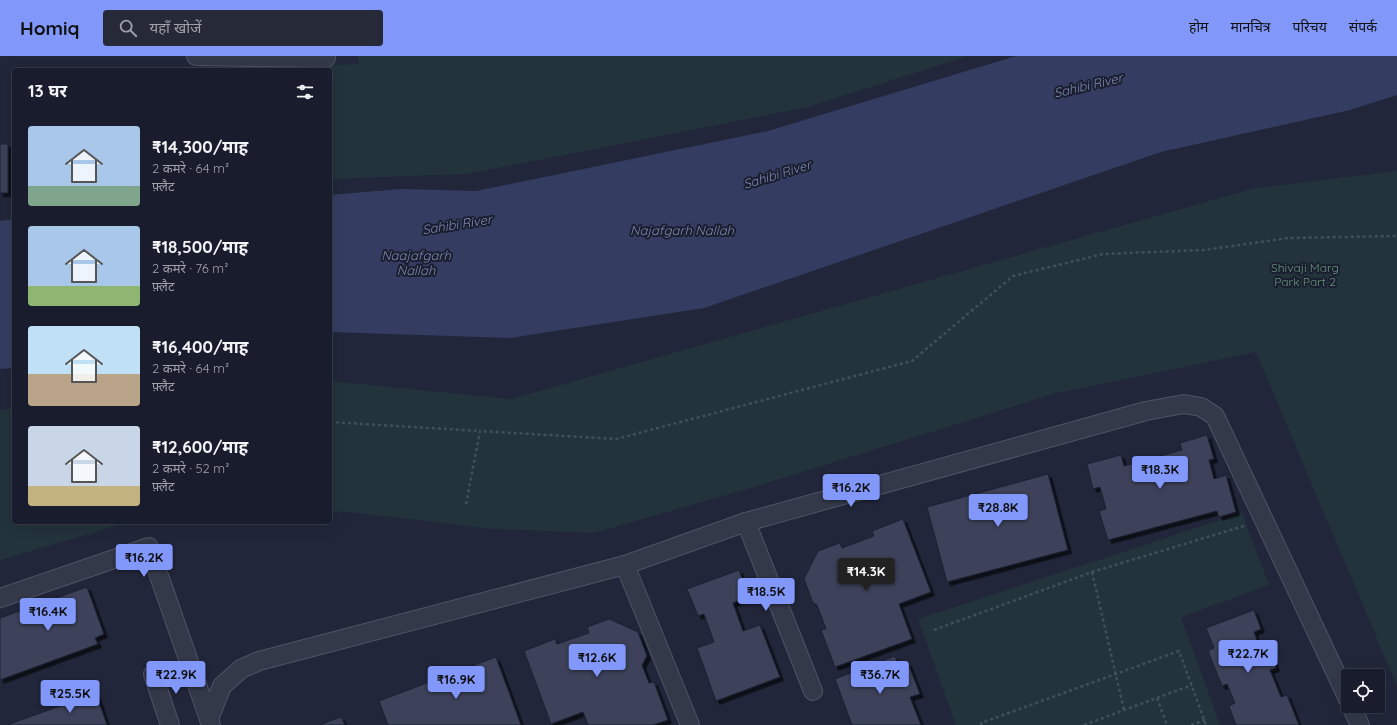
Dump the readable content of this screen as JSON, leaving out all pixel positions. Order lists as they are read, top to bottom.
{
  "water": ["Sahibi River", "Najafgarh Nallah", "Naajafgarh Nallah"],
  "parks": ["Shivaji Marg Park Part 2"],
  "page": {
    "header": "Homiq",
    "search": "यहाँ खोजें",
    "nav": [
      "होम",
      "मानचित्र",
      "परिचय",
      "संपर्क"
    ],
    "heading": "13 घर",
    "list": [
      {
        "name": "₹14,300/माह",
        "note": "2 कमरे · 64 m² · फ़्लैट"
      },
      {
        "name": "₹18,500/माह",
        "note": "2 कमरे · 76 m² · फ़्लैट"
      },
      {
        "name": "₹16,400/माह",
        "note": "2 कमरे · 64 m² · फ़्लैट"
      },
      {
        "name": "₹12,600/माह",
        "note": "2 कमरे · 52 m² · फ़्लैट"
      }
    ],
    "price": [
      "₹18.3K",
      "₹16.2K",
      "₹28.8K",
      "₹16.2K",
      "₹14.3K",
      "₹18.5K",
      "₹16.4K",
      "₹22.7K",
      "₹12.6K",
      "₹22.9K",
      "₹36.7K",
      "₹16.9K",
      "₹25.5K"
    ]
  }
}
